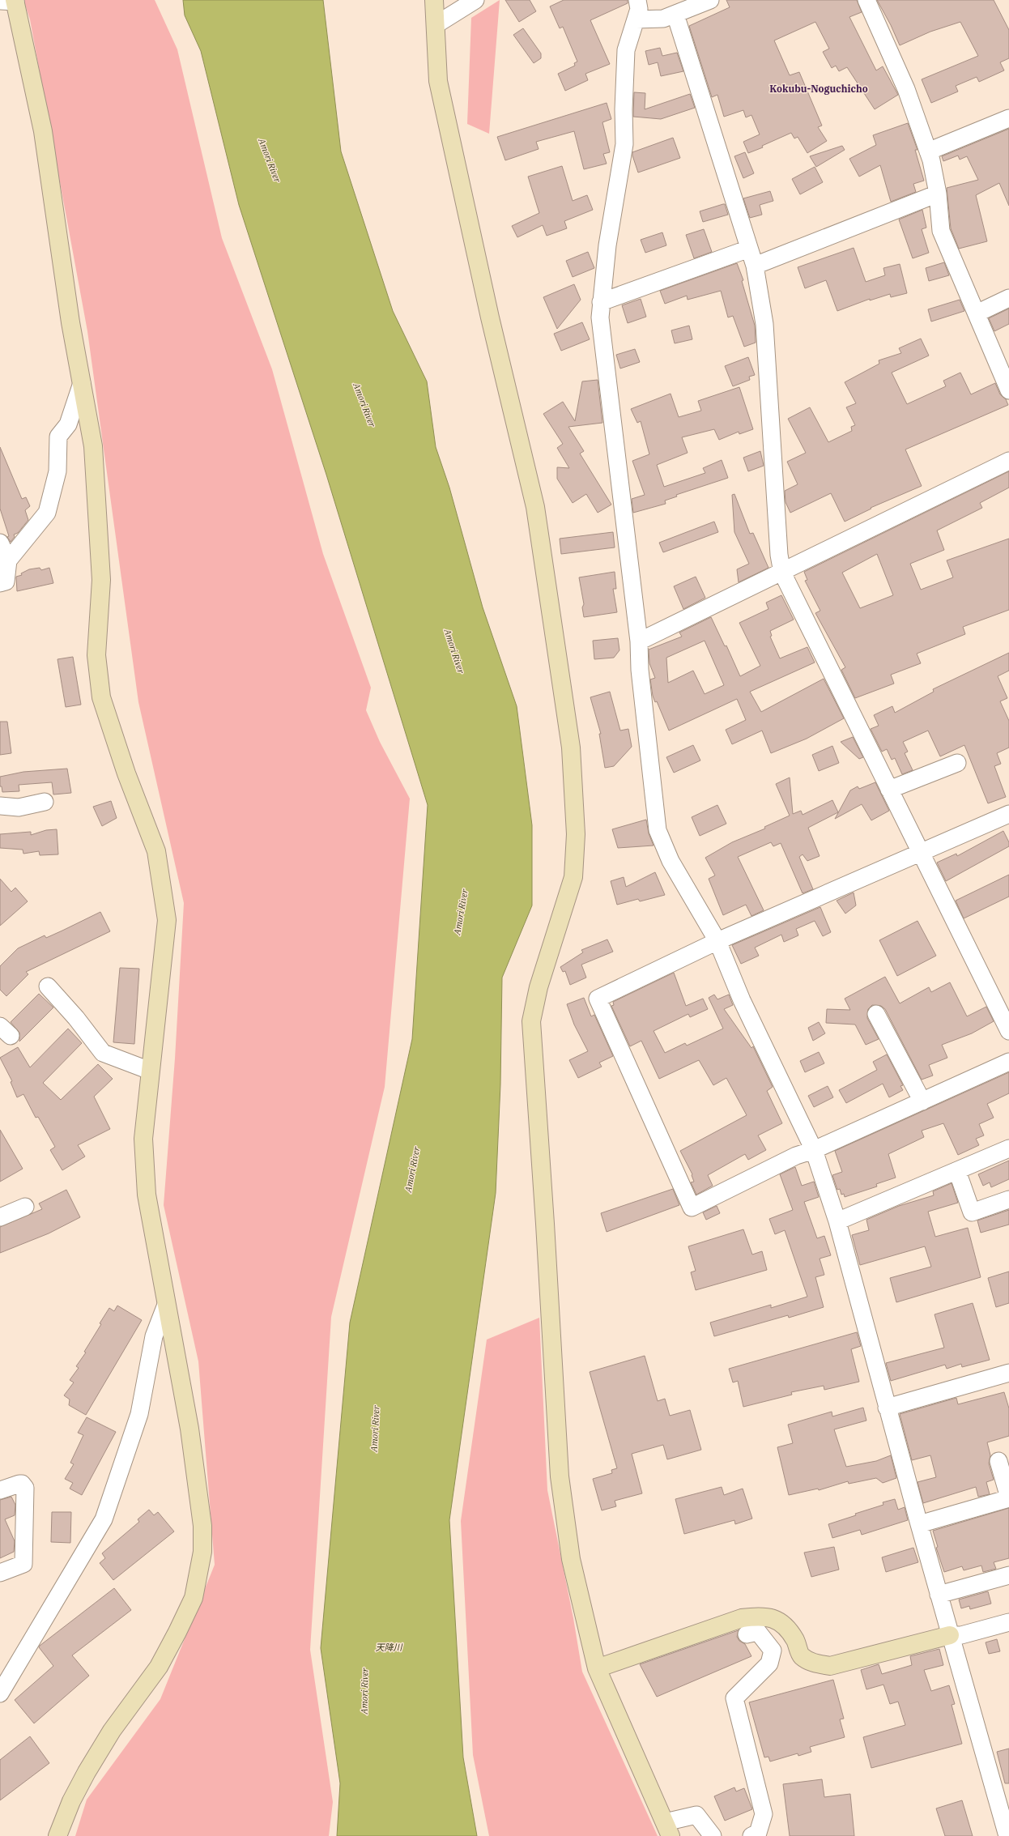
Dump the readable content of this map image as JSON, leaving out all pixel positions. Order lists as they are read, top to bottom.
{
  "districts": ["Kokubu-Noguchicho"],
  "water": ["Amori River", "天降川"]
}
